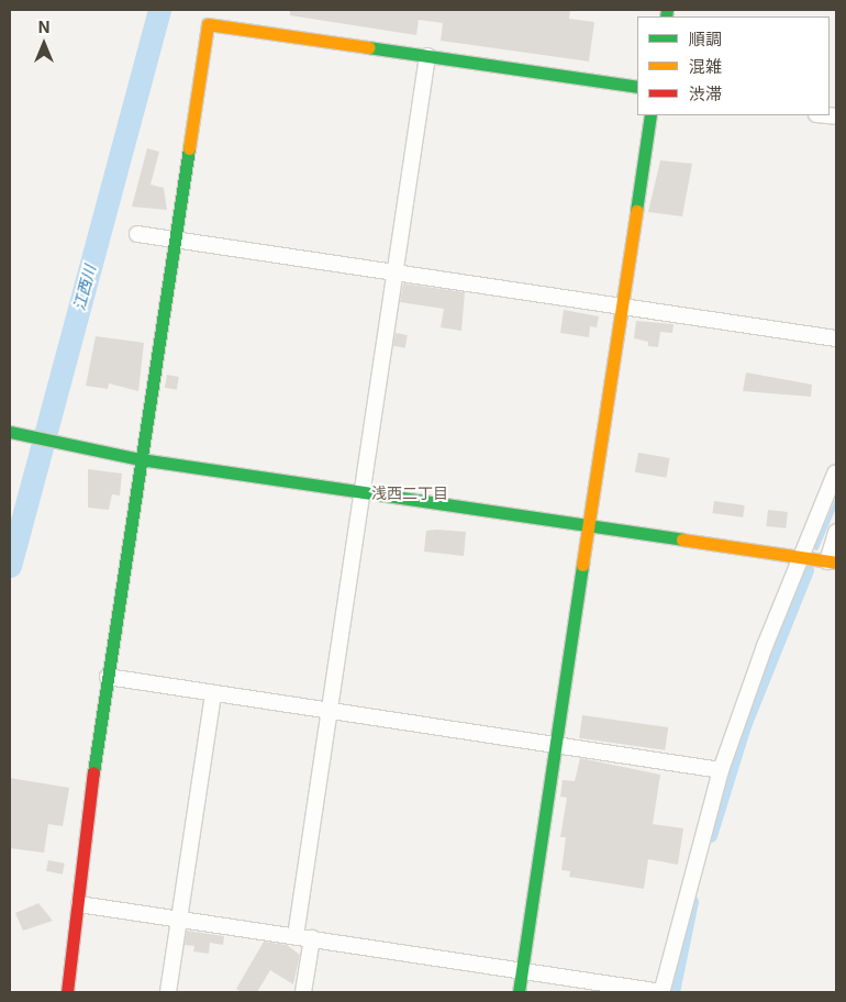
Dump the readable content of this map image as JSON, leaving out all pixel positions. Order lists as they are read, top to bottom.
{
  "districts": ["浅西二丁目"],
  "water": ["江西川"],
  "legend": ["順調", "混雑", "渋滞"],
  "north": "top"
}
